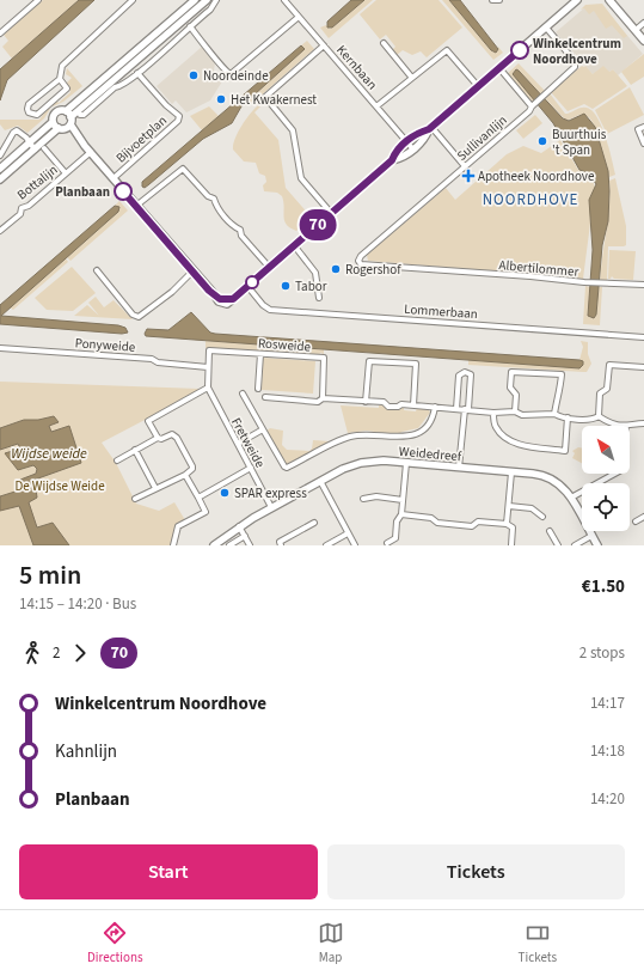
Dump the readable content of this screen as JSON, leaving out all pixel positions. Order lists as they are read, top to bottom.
{
  "streets": {
    "street": [
      "Kernbaan",
      "Sullivanlijn",
      "Bijvoetplan",
      "Bottalijn",
      "Albertilommer",
      "Lommerbaan",
      "Ponyweide",
      "Rosweide",
      "Fretweide",
      "Weidedreef"
    ]
  },
  "crossings": [
    ["Sullivanlijn", "Albertilommer"],
    ["Ponyweide", "Rosweide"],
    ["Fretweide", "Weidedreef"]
  ],
  "districts": ["NOORDHOVE"],
  "water": ["Wijdse weide"],
  "parks": ["De Wijdse Weide"],
  "places": {
    "other": [
      "Winkelcentrum Noordhove",
      "Noordeinde",
      "Het Kwakernest",
      "Buurthuis 't Span",
      "Planbaan",
      "Rogershof",
      "Tabor",
      "SPAR express"
    ],
    "health": ["Apotheek Noordhove"]
  },
  "lines": ["bus line 70"],
  "north": "top left",
  "page": {
    "on_map": "70",
    "heading": ["5 min", "14:15 – 14:20 · Bus", "€1.50"],
    "legs": ["2", "70", "2 stops"],
    "list": [
      {
        "name": "Winkelcentrum Noordhove",
        "value": "14:17"
      },
      {
        "name": "Kahnlijn",
        "value": "14:18"
      },
      {
        "name": "Planbaan",
        "value": "14:20"
      }
    ],
    "buttons": ["Start", "Tickets"],
    "tabs": ["Directions", "Map", "Tickets"]
  }
}
